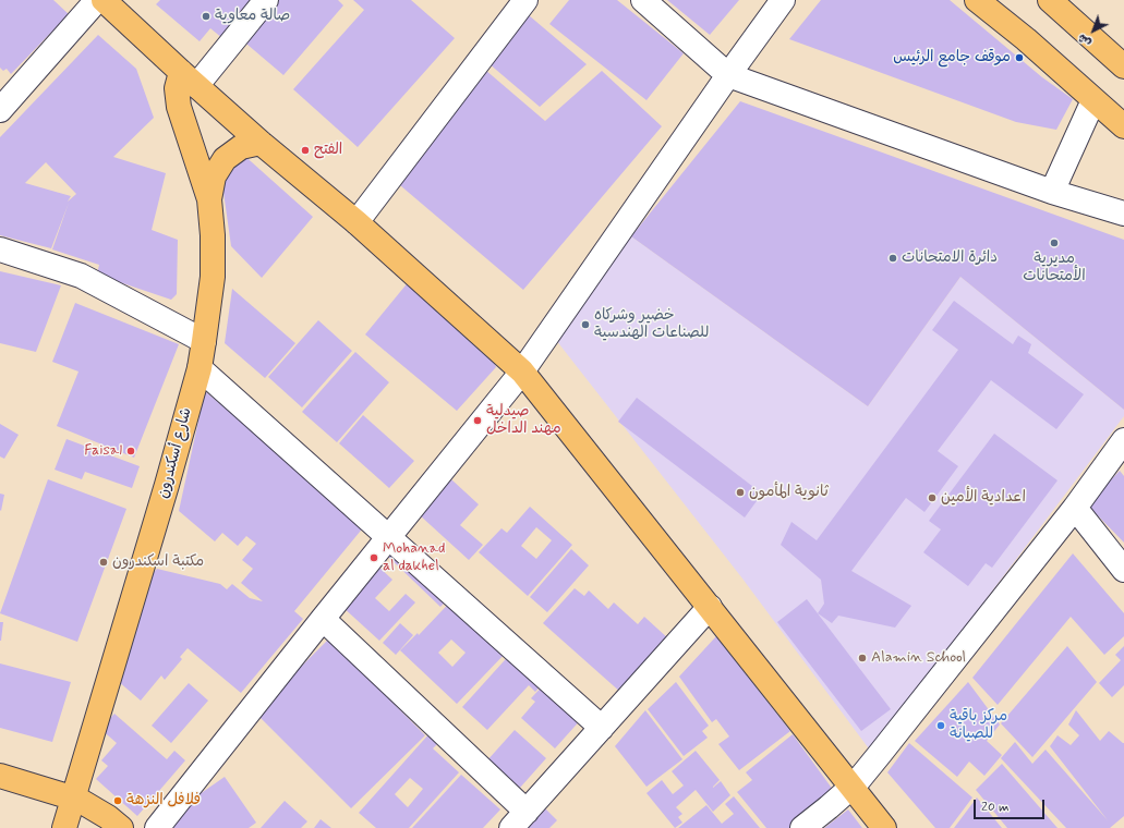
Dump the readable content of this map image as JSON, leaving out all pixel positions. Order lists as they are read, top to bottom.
{
  "streets": {
    "main road": ["شارع أسكندرون"]
  },
  "places": [
    "صالة معاوية",
    "موقف جامع الرئيس",
    "الفتح",
    "مديرية الأمتحانات",
    "دائرة الامتحانات",
    "خضير وشركاه للصناعات الهندسية",
    "صيدلية مهند الداخل",
    "Faisal",
    "ثانوية المأمون",
    "اعدادية الأمين",
    "Mohanad al dakhel",
    "مكتبة اسكندرون",
    "Alamin School",
    "مركز باقية للصيانة",
    "فلافل النزهة"
  ],
  "scale_bar": "20 m",
  "north": "bottom left"
}
